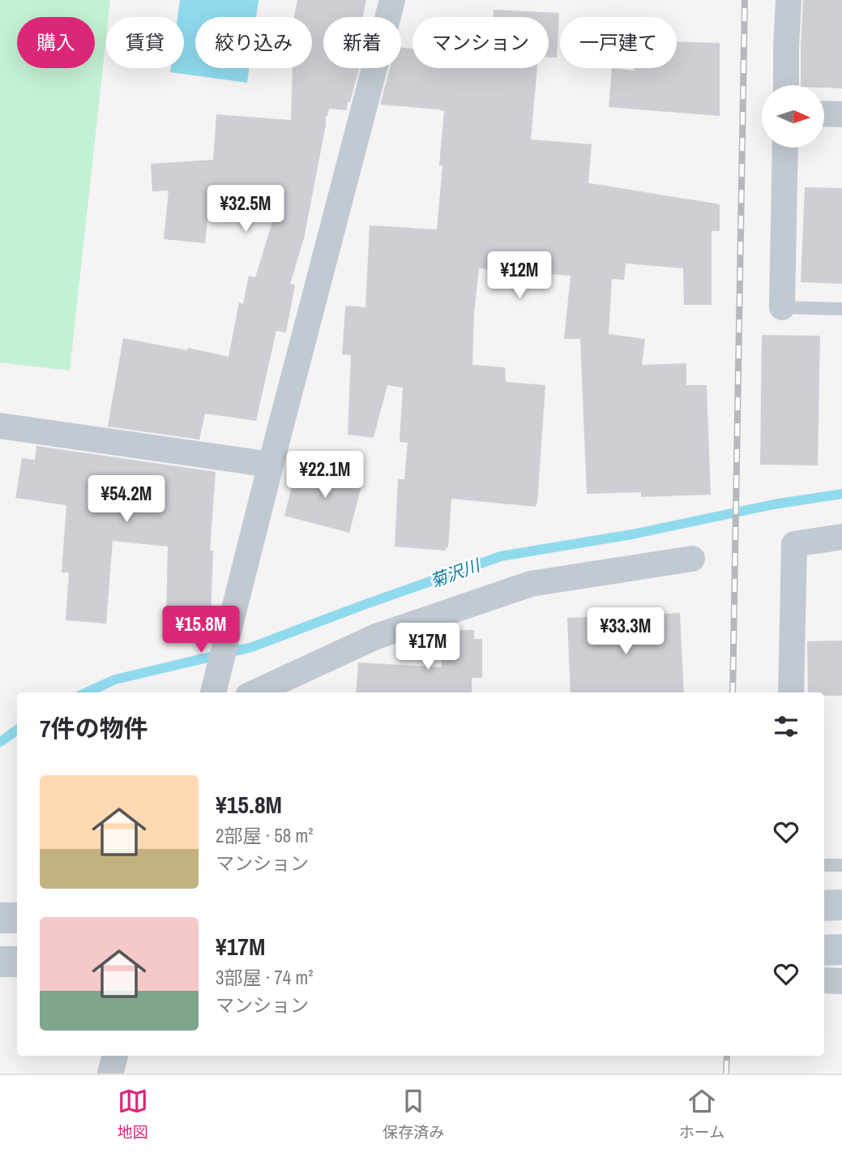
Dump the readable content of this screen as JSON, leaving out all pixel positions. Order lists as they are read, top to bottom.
{
  "water": ["菊沢川"],
  "north": "right",
  "page": {
    "chip": [
      "購入",
      "賃貸",
      "絞り込み",
      "新着",
      "マンション",
      "一戸建て"
    ],
    "price": [
      "¥32.5M",
      "¥12M",
      "¥22.1M",
      "¥54.2M",
      "¥15.8M",
      "¥33.3M",
      "¥17M"
    ],
    "heading": "7件の物件",
    "list": [
      {
        "name": "¥15.8M",
        "note": "2部屋 · 58 m² · マンション"
      },
      {
        "name": "¥17M",
        "note": "3部屋 · 74 m² · マンション"
      }
    ],
    "tabs": ["地図", "保存済み", "ホーム"]
  }
}
